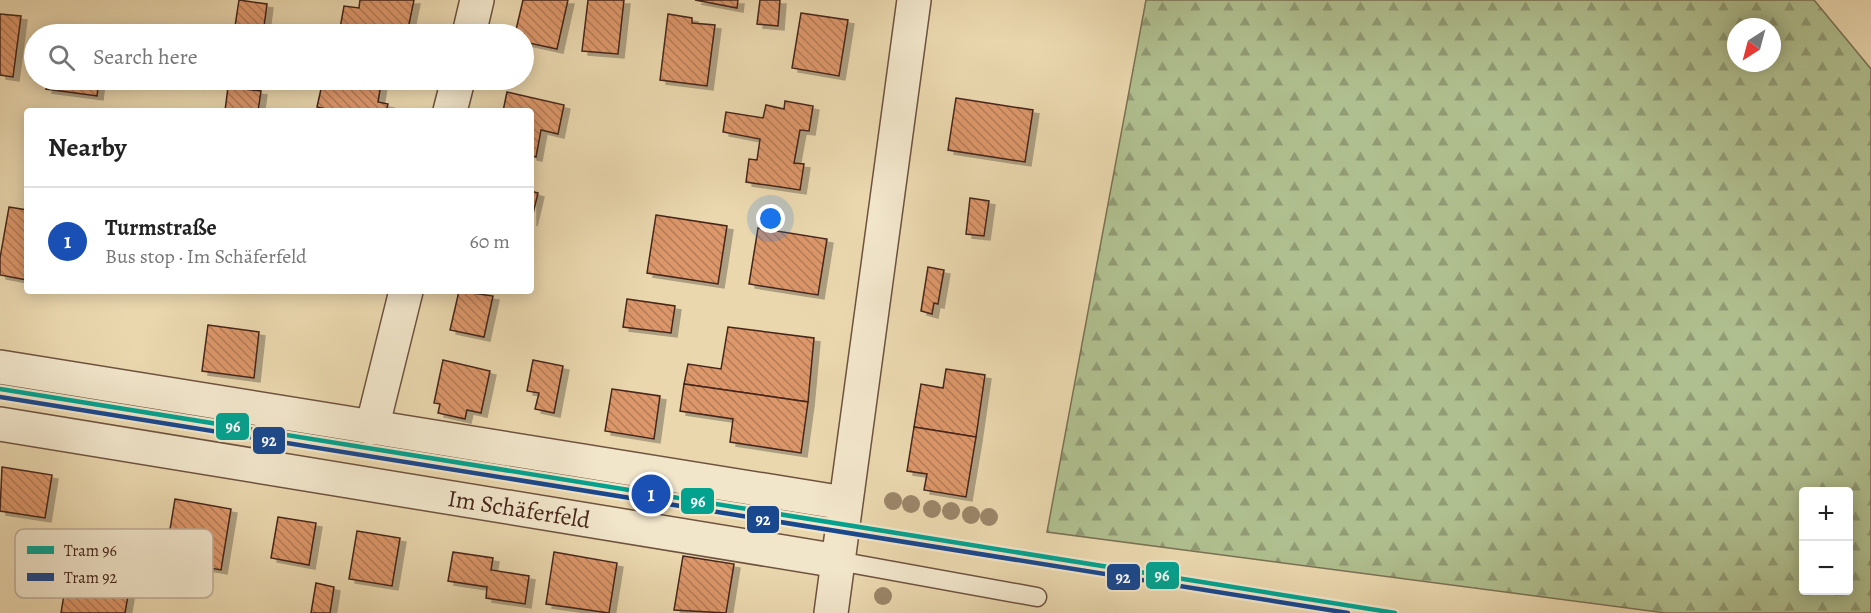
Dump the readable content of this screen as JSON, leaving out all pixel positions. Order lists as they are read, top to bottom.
{
  "streets": {
    "street": ["Im Schäferfeld"]
  },
  "lines": ["tram line 96", "tram line 92"],
  "legend": ["Tram 96", "Tram 92"],
  "north": "bottom left",
  "page": {
    "search": "Search here",
    "heading": "Nearby",
    "list": [
      {
        "mark": "1",
        "name": "Turmstraße",
        "note": "Bus stop · Im Schäferfeld",
        "value": "60 m"
      }
    ],
    "pins": "1",
    "map_buttons": ["+", "−"]
  }
}
